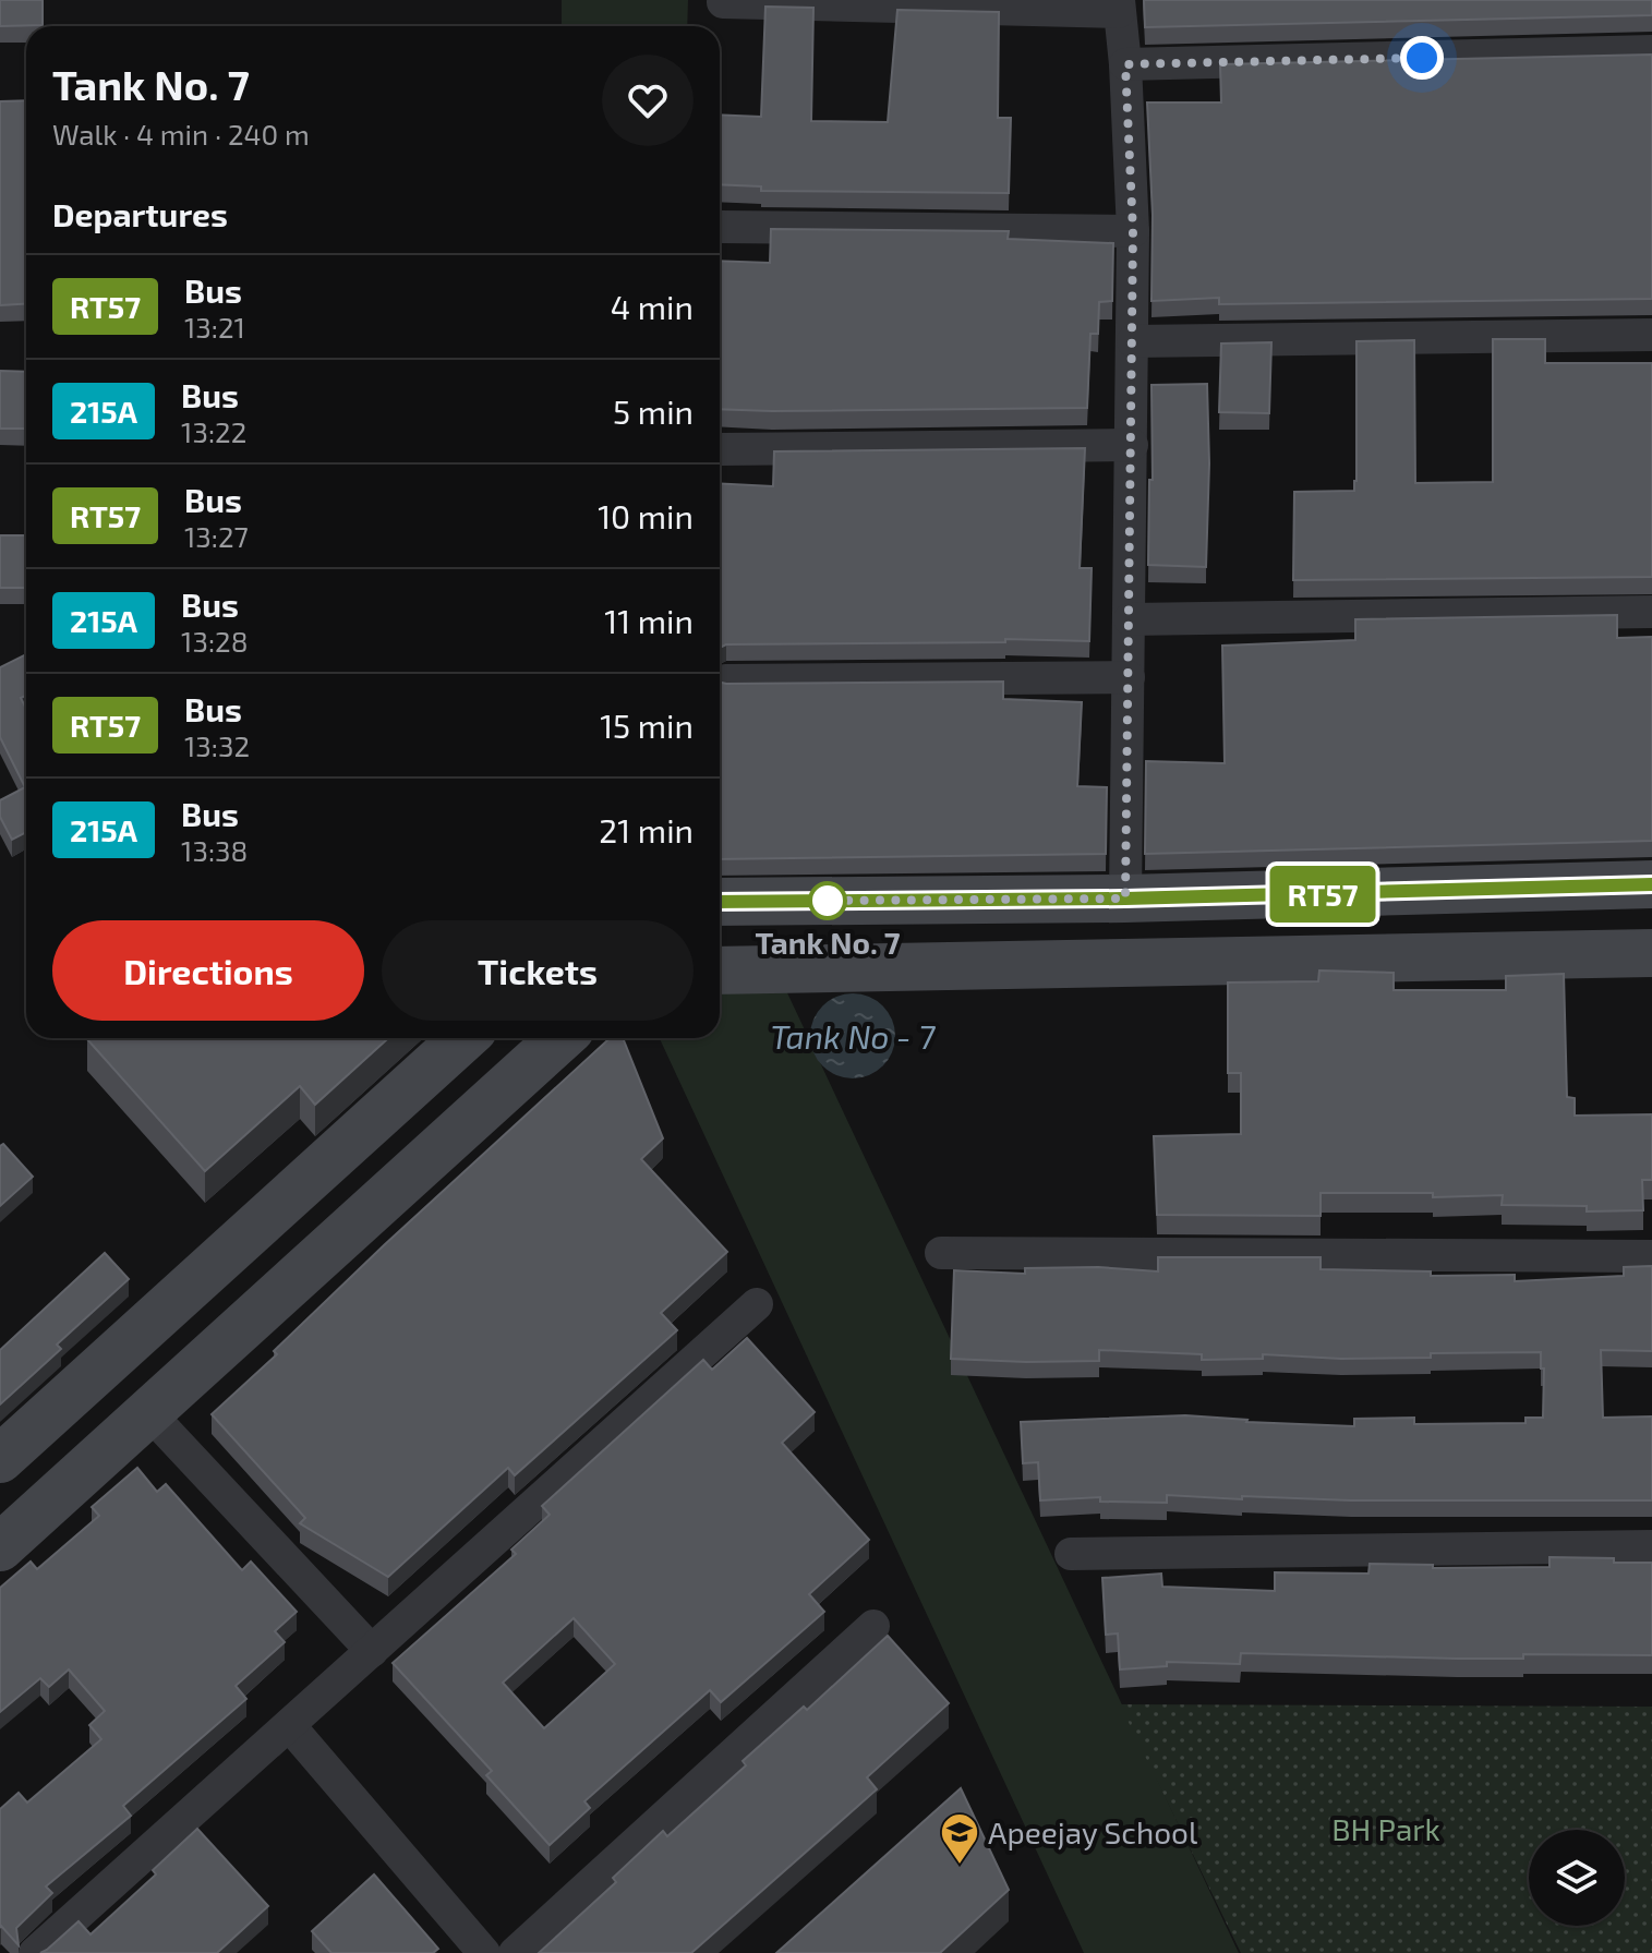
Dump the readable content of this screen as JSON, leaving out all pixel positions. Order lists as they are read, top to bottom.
{
  "water": ["Tank No - 7"],
  "parks": ["BH Park"],
  "places": {
    "other": ["Tank No. 7"],
    "school or university": ["Apeejay School"]
  },
  "lines": ["bus line RT57"],
  "page": {
    "on_map": "RT57",
    "heading": [
      ["Tank No. 7", "Walk · 4 min · 240 m"],
      "Departures"
    ],
    "list": [
      {
        "mark": "RT57",
        "name": "Bus",
        "note": "13:21",
        "value": "4 min"
      },
      {
        "mark": "215A",
        "name": "Bus",
        "note": "13:22",
        "value": "5 min"
      },
      {
        "mark": "RT57",
        "name": "Bus",
        "note": "13:27",
        "value": "10 min"
      },
      {
        "mark": "215A",
        "name": "Bus",
        "note": "13:28",
        "value": "11 min"
      },
      {
        "mark": "RT57",
        "name": "Bus",
        "note": "13:32",
        "value": "15 min"
      },
      {
        "mark": "215A",
        "name": "Bus",
        "note": "13:38",
        "value": "21 min"
      }
    ],
    "buttons": ["Directions", "Tickets"]
  }
}
